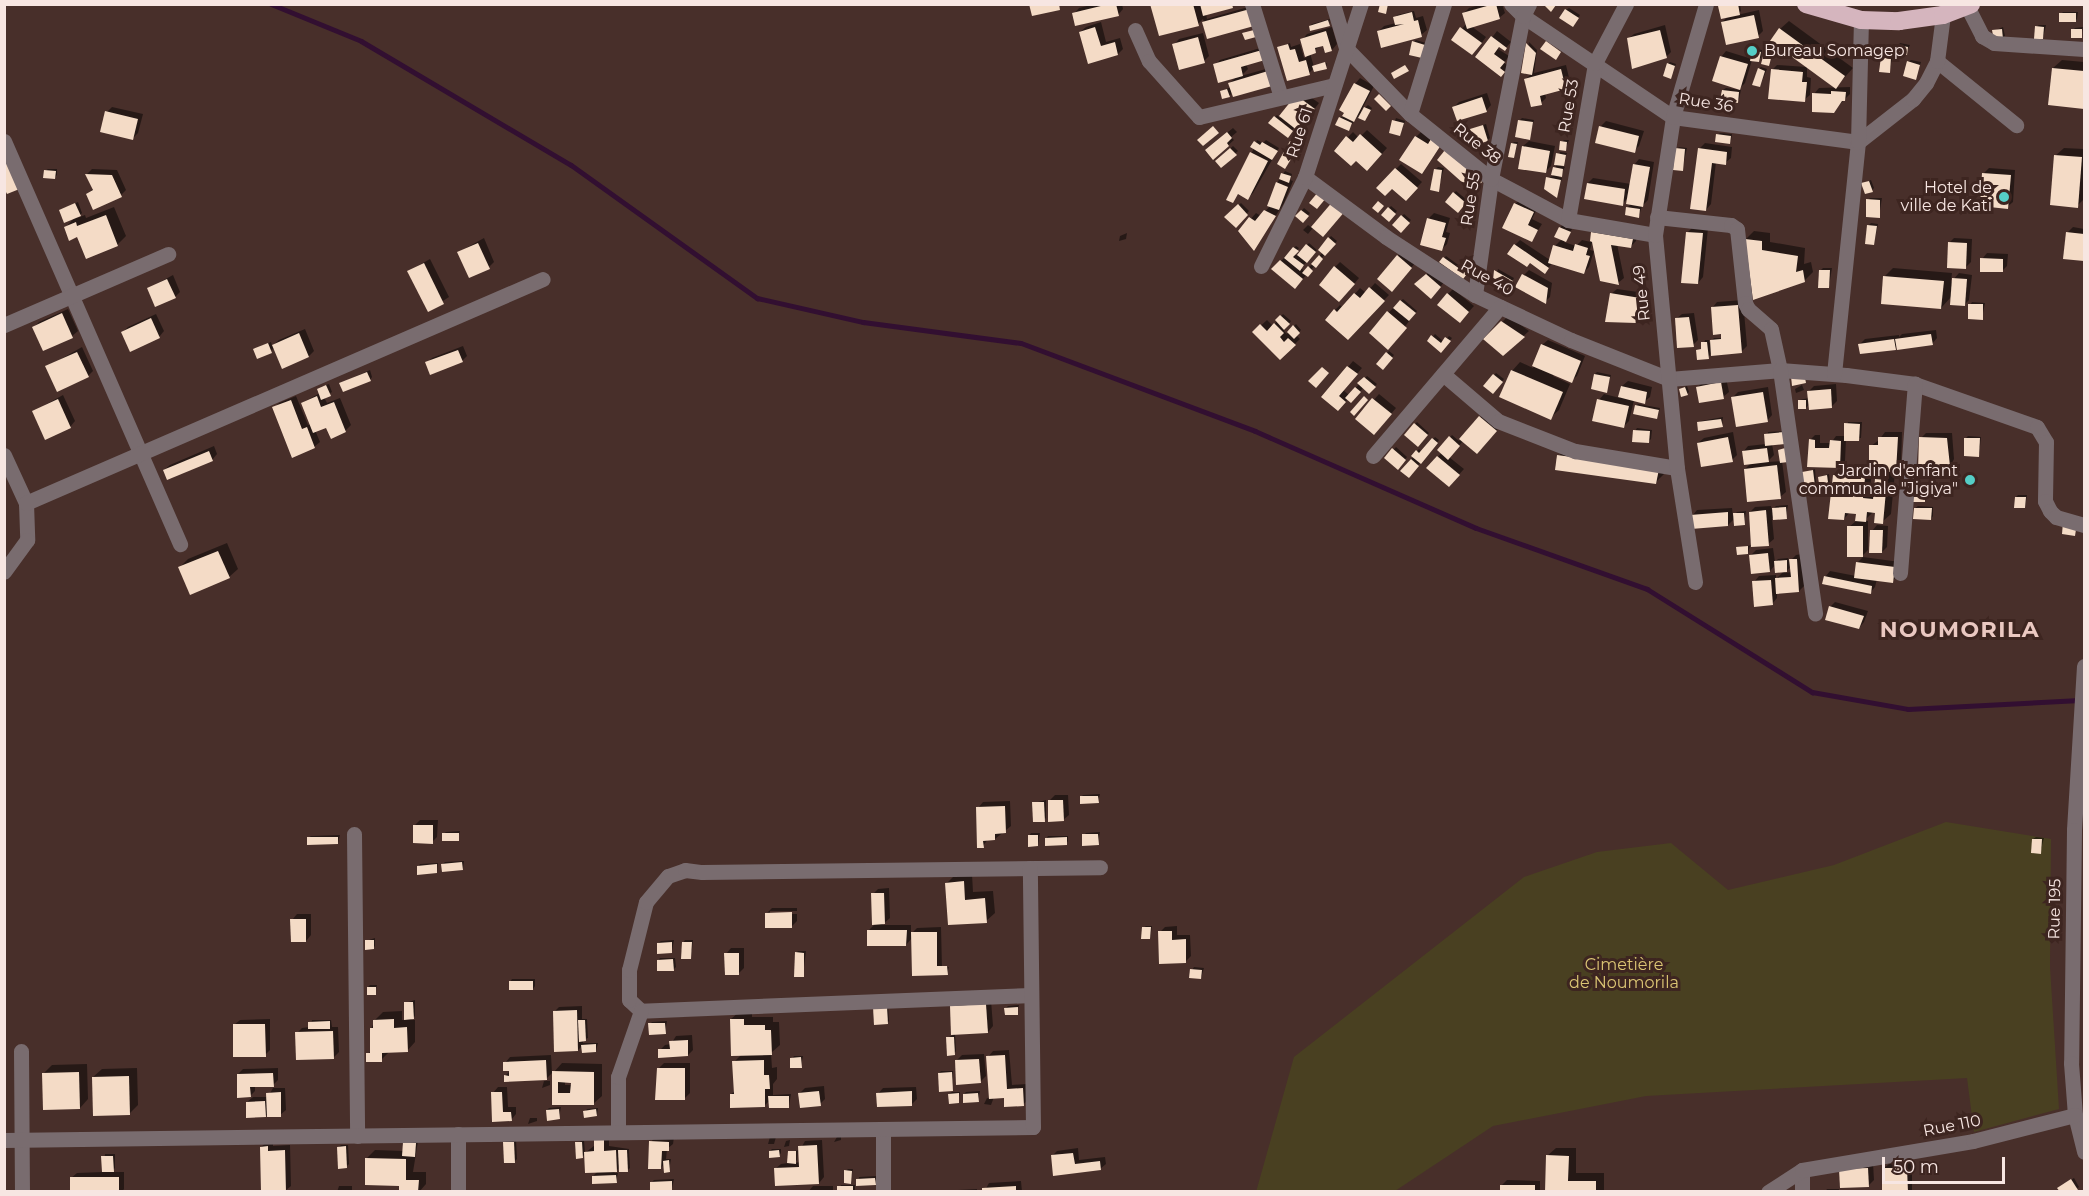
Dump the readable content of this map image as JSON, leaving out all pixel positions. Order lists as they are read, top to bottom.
{
  "streets": {
    "street": [
      "Rue 36",
      "Rue 53",
      "Rue 61",
      "Rue 38",
      "Rue 55",
      "Rue 40",
      "Rue 49",
      "Rue 195",
      "Rue 110"
    ]
  },
  "crossings": [
    ["Rue 36", "Rue 53"],
    ["Rue 36", "Rue 55"],
    ["Rue 36", "Rue 49"],
    ["Rue 53", "Rue 38"],
    ["Rue 61", "Rue 38"],
    ["Rue 61", "Rue 40"],
    ["Rue 38", "Rue 55"],
    ["Rue 38", "Rue 49"],
    ["Rue 55", "Rue 40"],
    ["Rue 40", "Rue 49"],
    ["Rue 195", "Rue 110"]
  ],
  "districts": ["NOUMORILA"],
  "parks": ["Cimetière de Noumorila"],
  "places": ["Bureau Somagep", "Hotel de ville de Kati", "Jardin d'enfant communale \"Jigiya\""],
  "scale_bar": "50 m"
}
